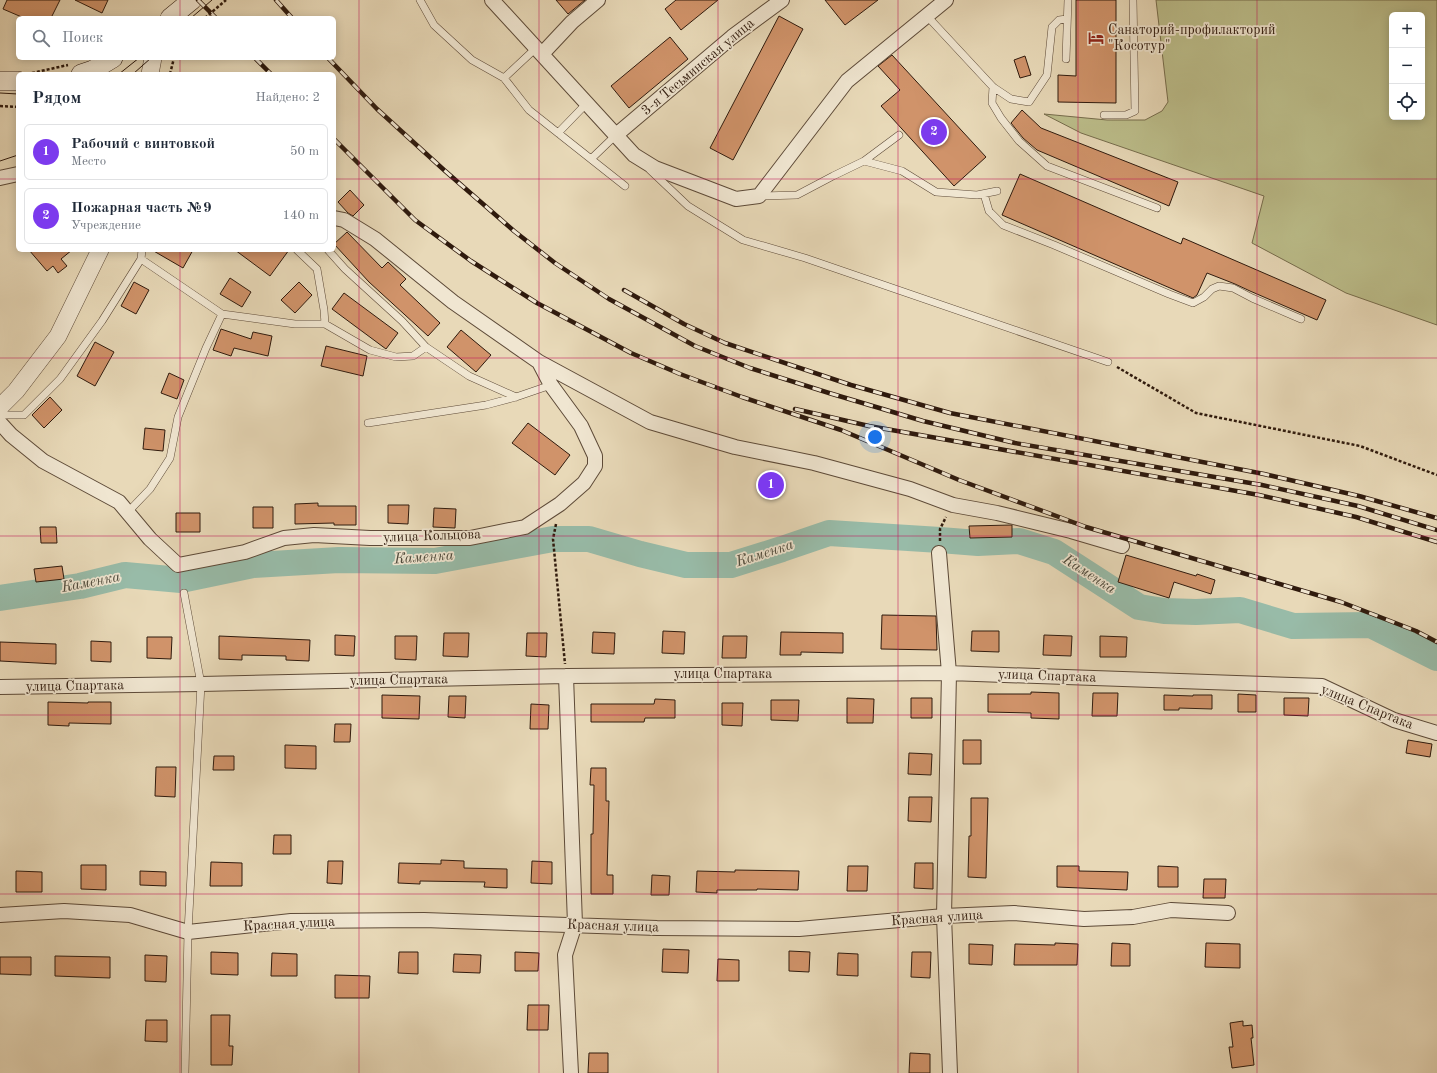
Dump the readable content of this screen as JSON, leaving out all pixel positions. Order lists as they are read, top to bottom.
{
  "streets": {
    "street": [
      "3-я Тесьминская улица",
      "улица Кольцова",
      "улица Спартака",
      "Красная улица"
    ]
  },
  "water": ["Каменка"],
  "places": {
    "hotel": ["Санаторий-профилакторий \"Косотур\""]
  },
  "page": {
    "map_buttons": ["+", "−"],
    "search": "Поиск",
    "heading": ["Рядом", "Найдено: 2"],
    "pins": ["2", "1"],
    "list": [
      {
        "mark": "1",
        "name": "Рабочий с винтовкой",
        "note": "Место",
        "value": "50 m"
      },
      {
        "mark": "2",
        "name": "Пожарная часть №9",
        "note": "Учреждение",
        "value": "140 m"
      }
    ]
  }
}
